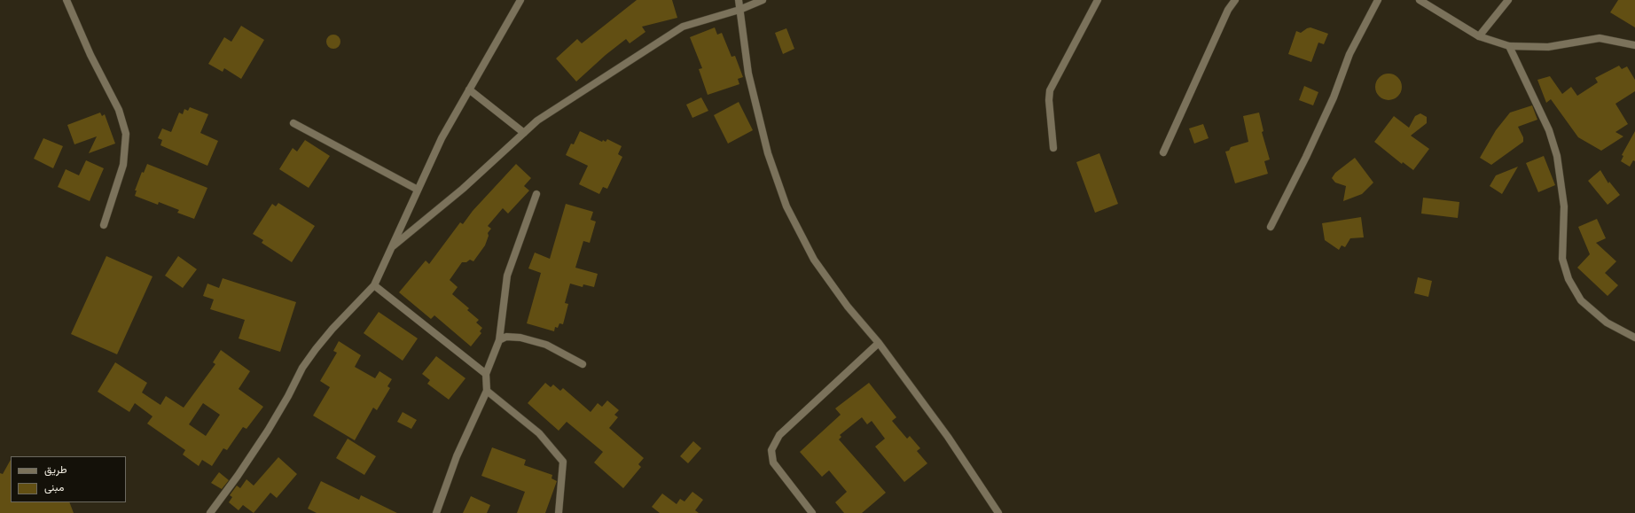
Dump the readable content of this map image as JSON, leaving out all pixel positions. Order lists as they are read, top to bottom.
{
  "legend": ["طريق", "مبنى"]
}
